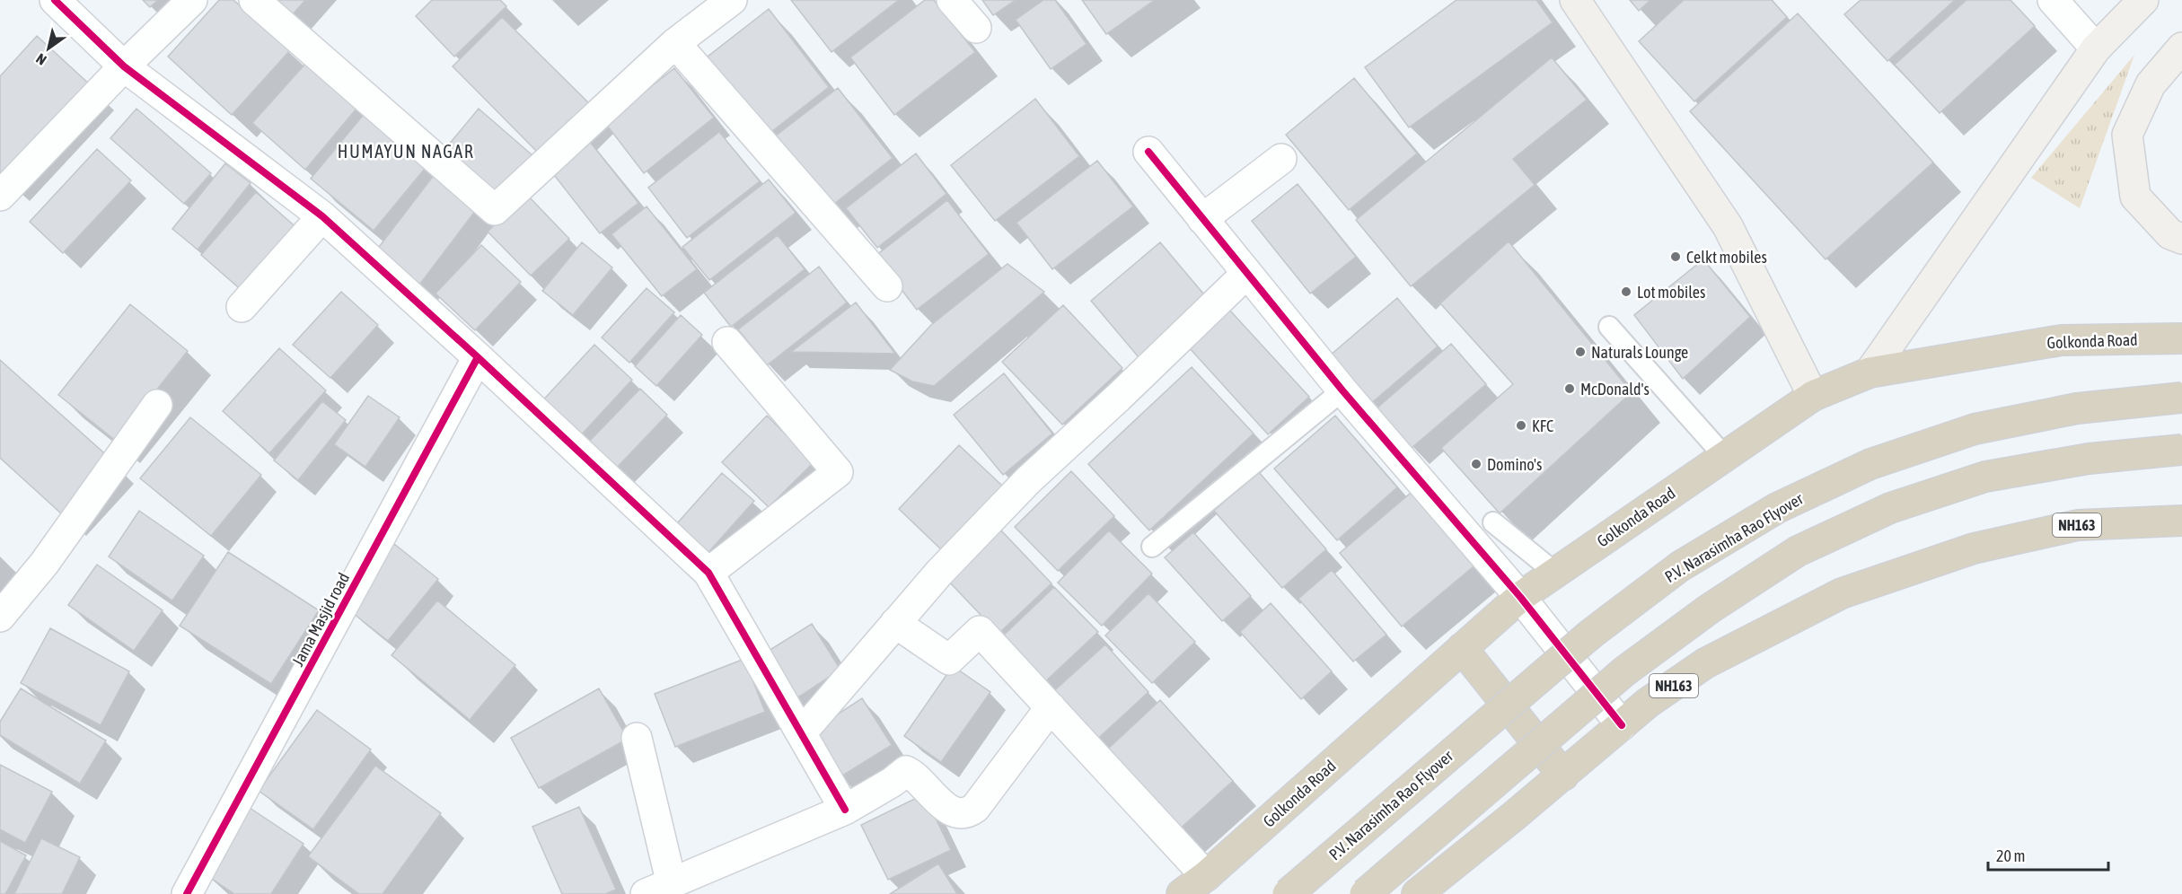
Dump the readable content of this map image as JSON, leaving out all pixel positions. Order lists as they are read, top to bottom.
{
  "streets": {
    "highway": ["Golkonda Road", "NH163", "P.V. Narasimha Rao Flyover"],
    "street": ["Jama Masjid road"]
  },
  "districts": ["HUMAYUN NAGAR"],
  "places": [
    "Celkt mobiles",
    "Lot mobiles",
    "Naturals Lounge",
    "McDonald's",
    "KFC",
    "Domino's"
  ],
  "scale_bar": "20 m",
  "north": "bottom left"
}
